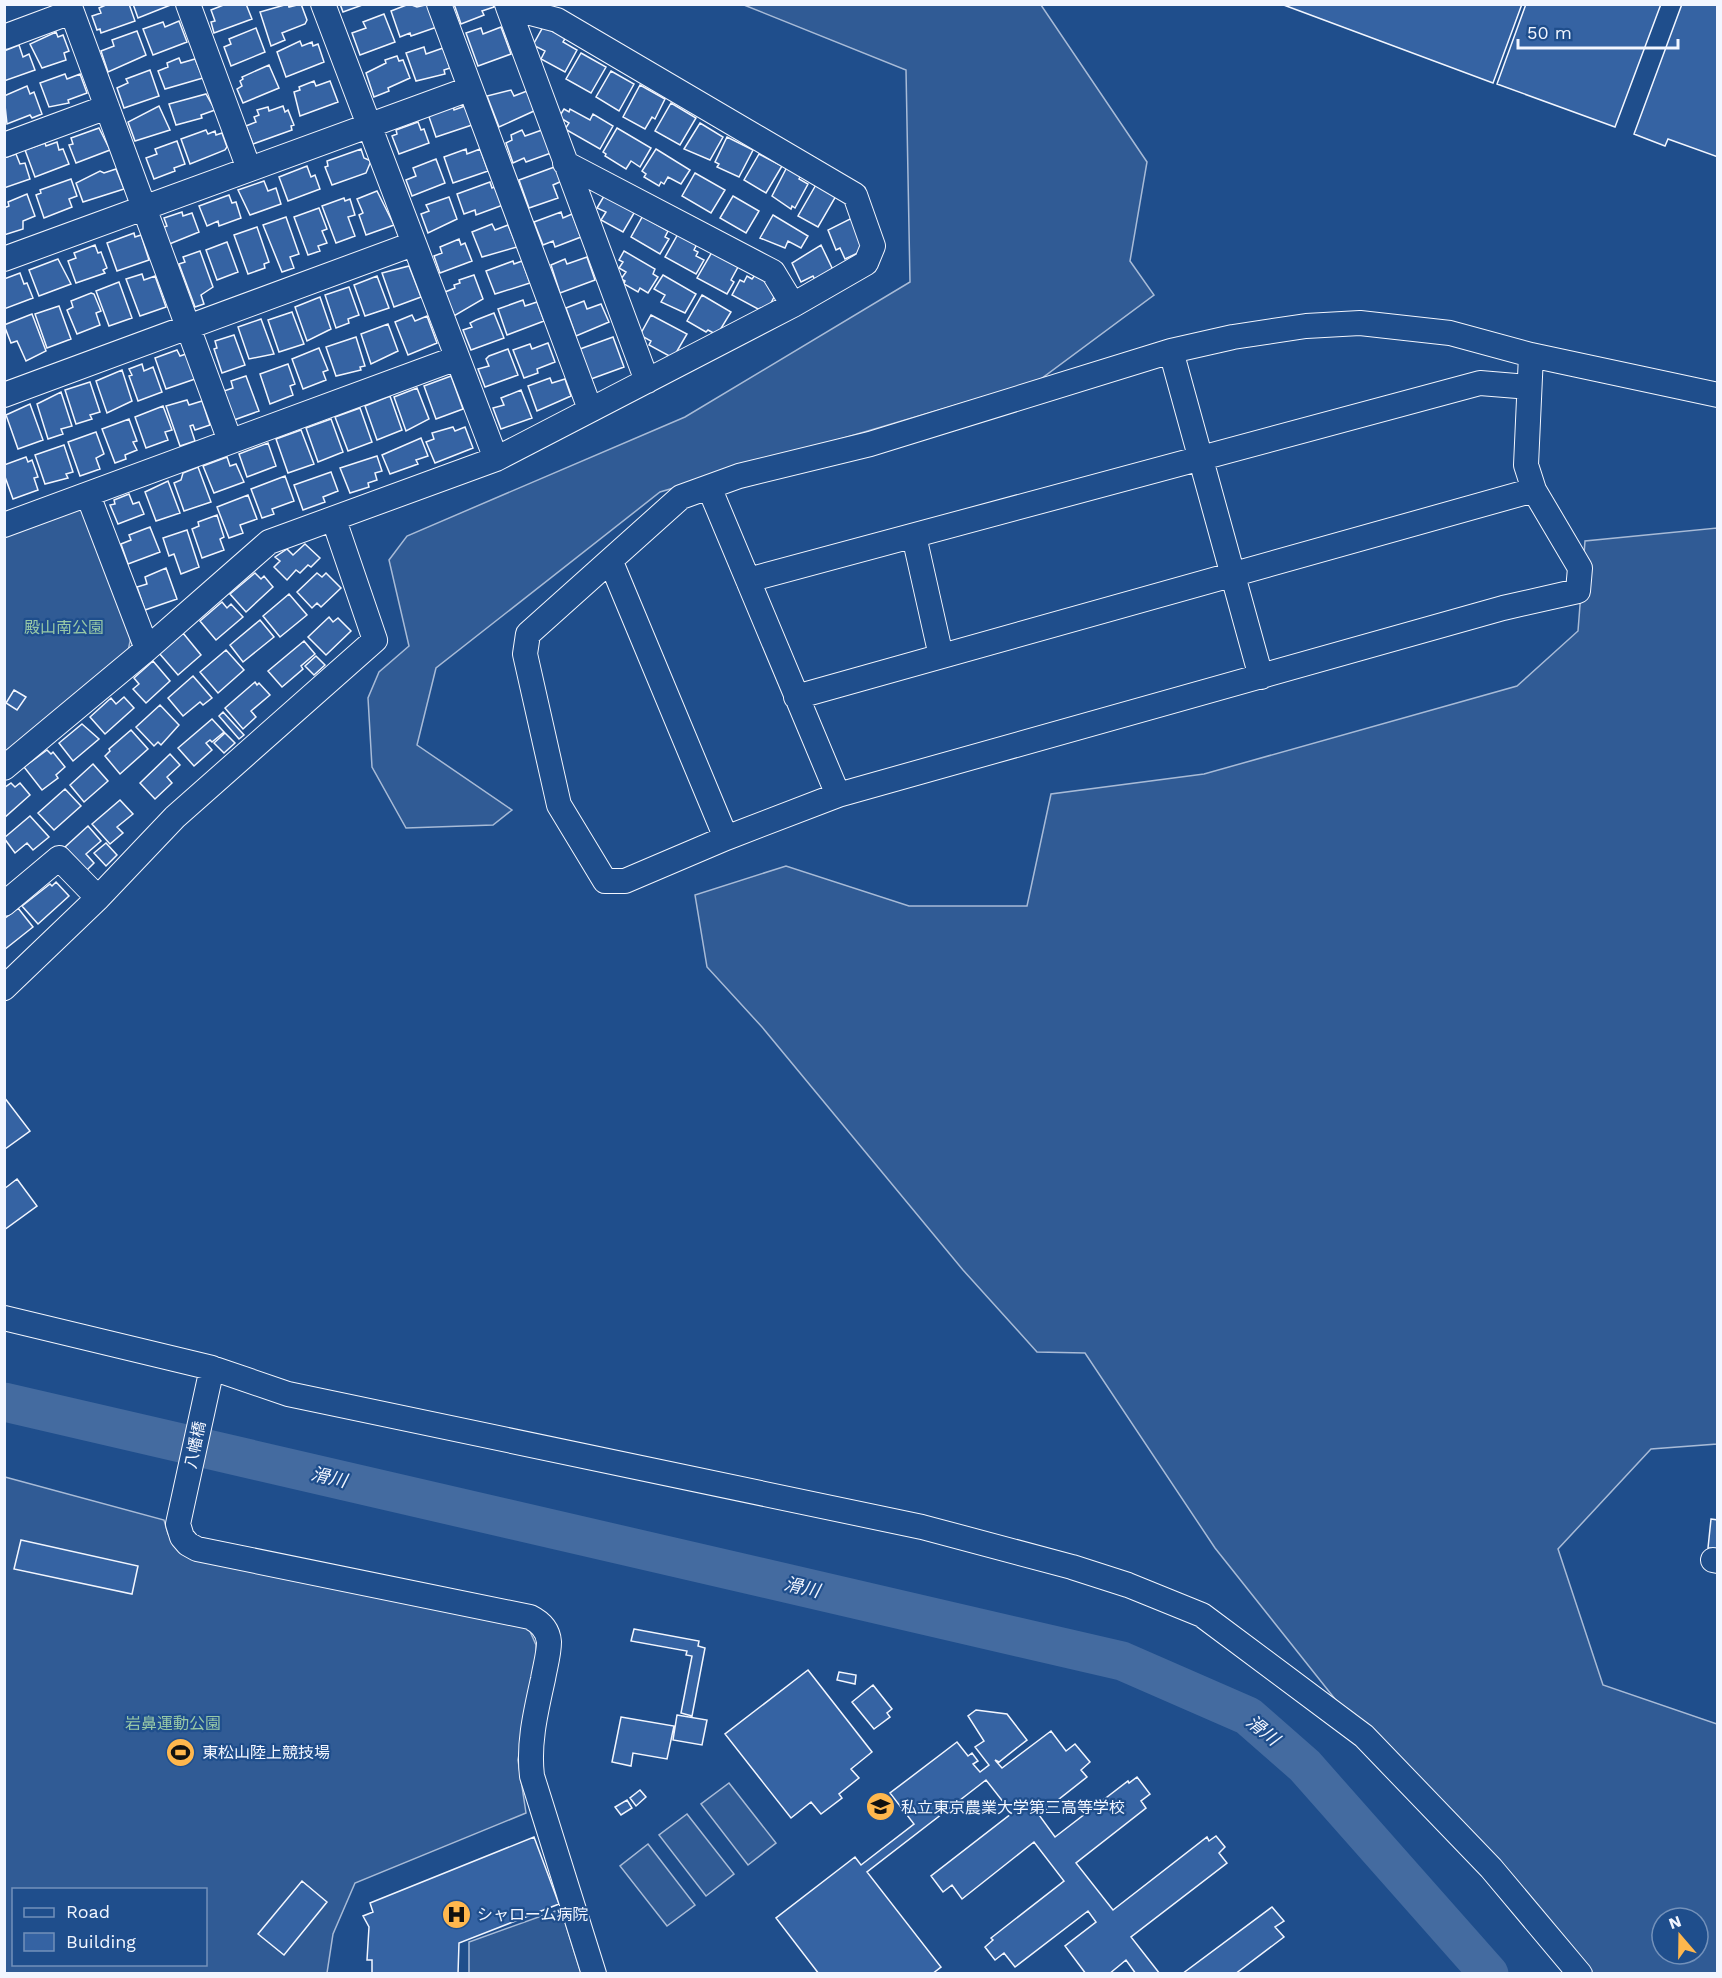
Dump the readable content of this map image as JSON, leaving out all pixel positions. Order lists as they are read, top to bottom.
{
  "streets": {
    "street": ["八幡橋"]
  },
  "water": ["滑川"],
  "parks": ["殿山南公園", "岩鼻運動公園"],
  "places": {
    "sports": ["東松山陸上競技場"],
    "school or university": ["私立東京農業大学第三高等学校"],
    "hospital": ["シャローム病院"]
  },
  "legend": ["Road", "Building"],
  "scale_bar": "50 m",
  "north": "top"
}
